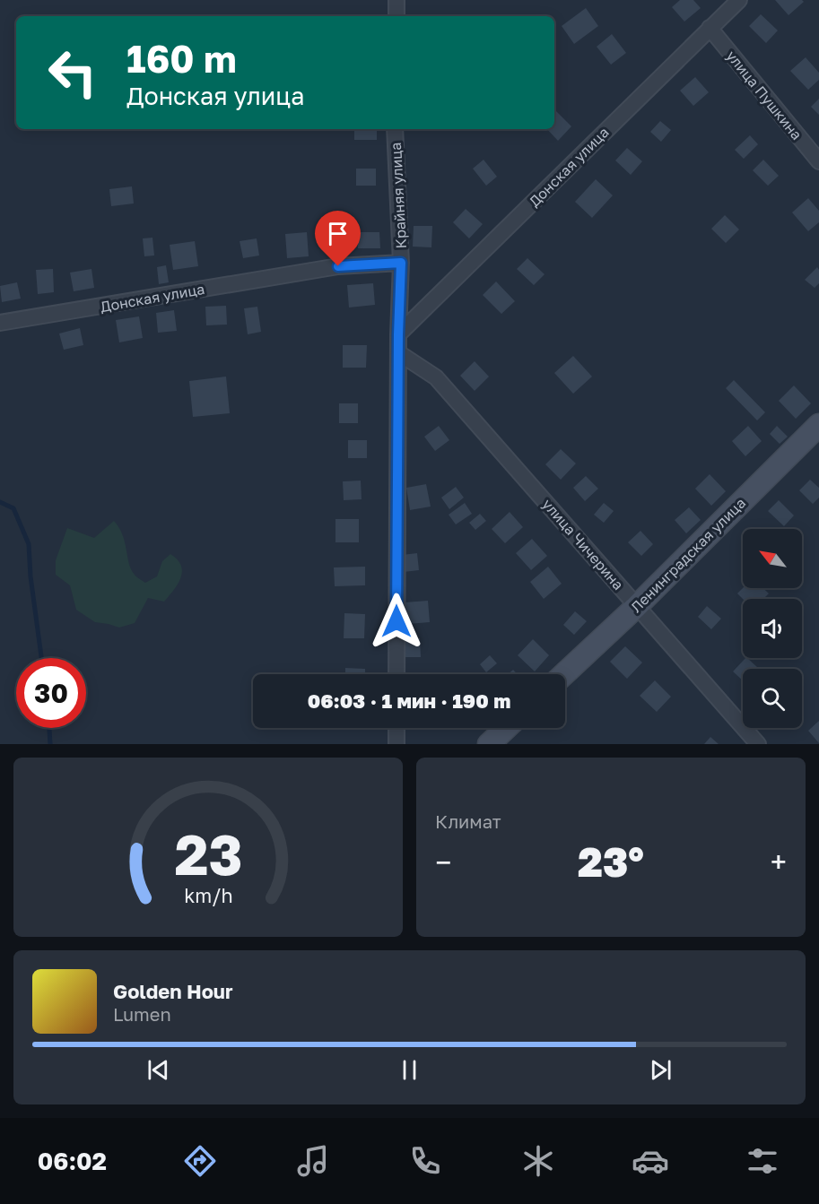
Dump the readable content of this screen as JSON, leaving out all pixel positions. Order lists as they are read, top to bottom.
{
  "streets": {
    "street": [
      "улица Пушкина",
      "Донская улица",
      "Крайняя улица",
      "улица Чичерина",
      "Ленинградская улица"
    ]
  },
  "crossings": [
    ["улица Пушкина", "Донская улица"],
    ["Донская улица", "Крайняя улица"],
    ["Крайняя улица", "улица Чичерина"],
    ["улица Чичерина", "Ленинградская улица"]
  ],
  "north": "top left",
  "page": {
    "turn": ["160 m", "Донская улица"],
    "limit": "30",
    "trip": "06:03 · 1 мин · 190 m",
    "tile": "Климат",
    "heat": ["−", "23°", "+"],
    "song": ["Golden Hour", "Lumen"],
    "tabs": "06:02",
    "gauge": ["23", "km/h"]
  }
}
